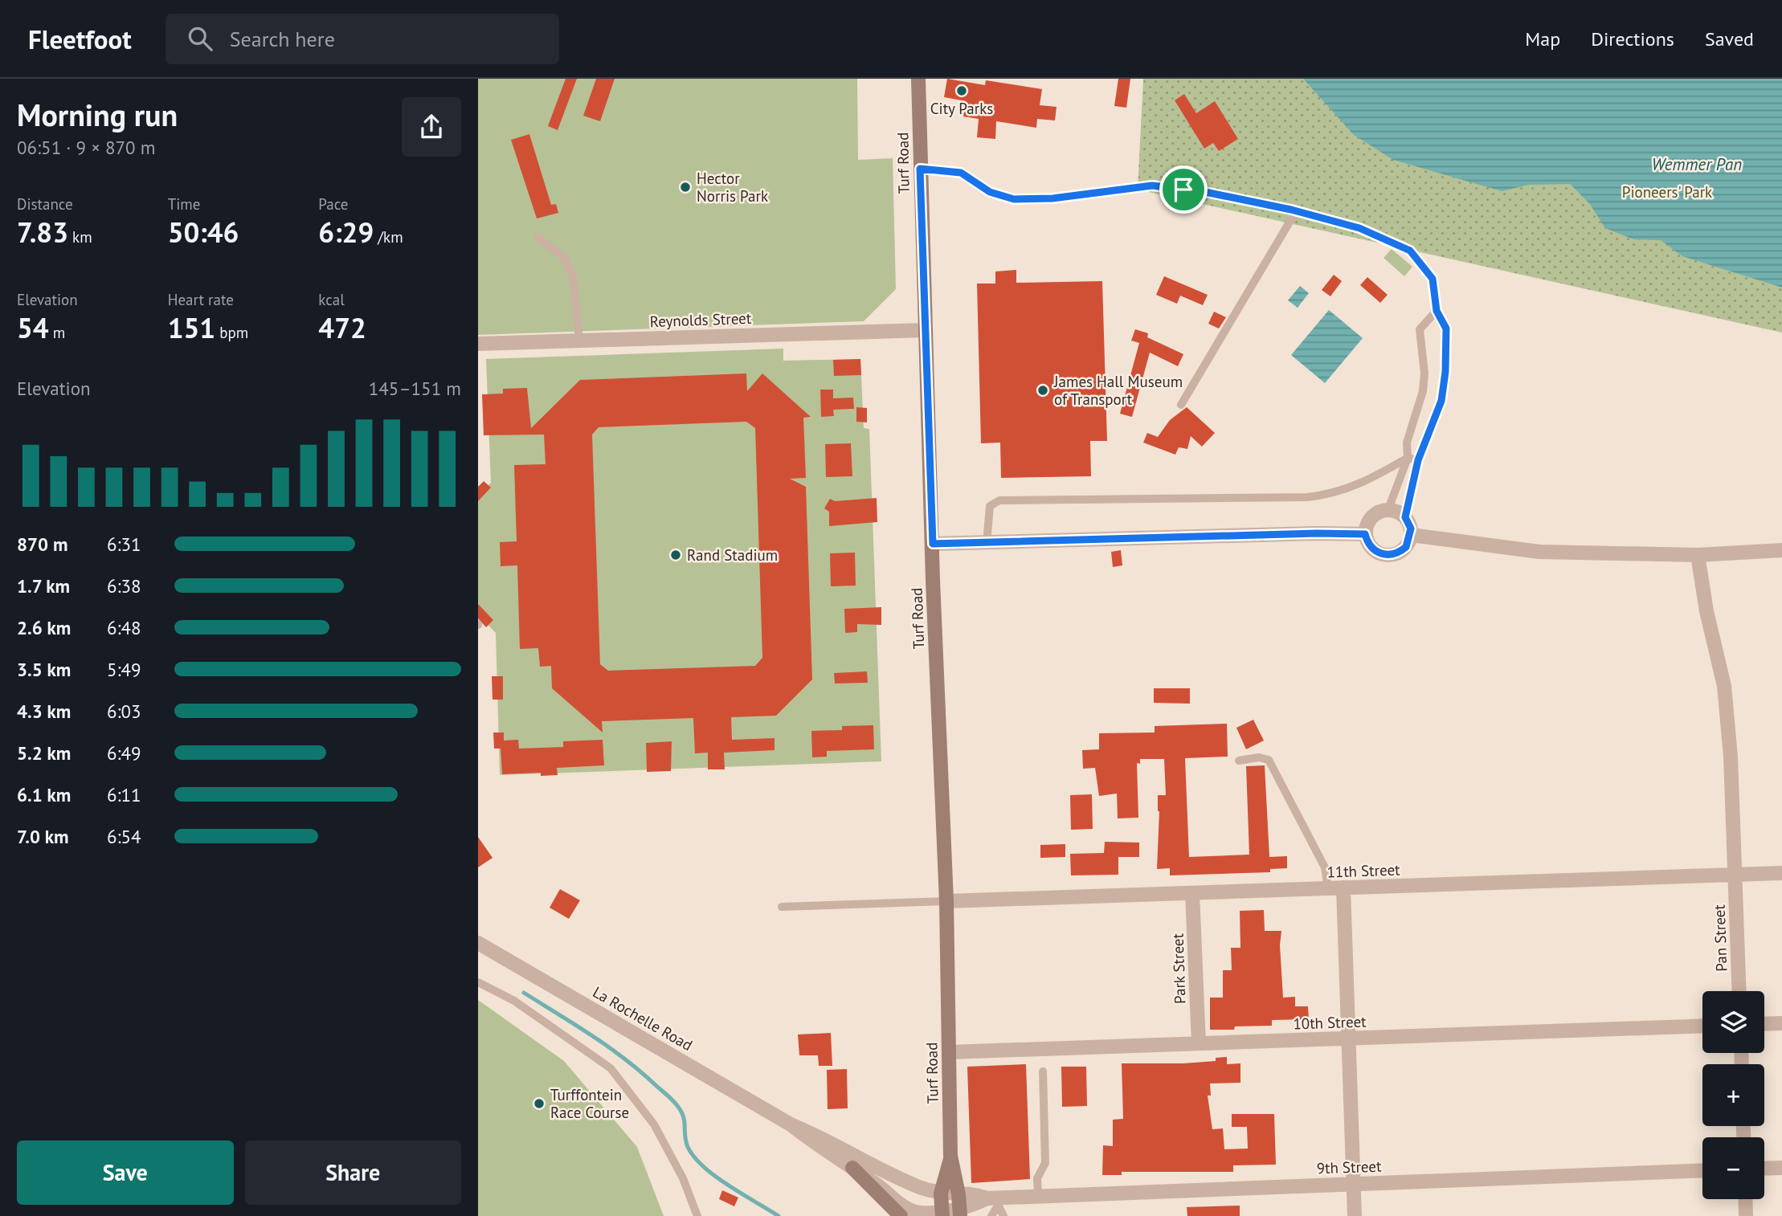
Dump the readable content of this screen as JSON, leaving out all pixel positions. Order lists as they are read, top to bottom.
{
  "streets": {
    "main road": ["Turf Road"],
    "street": [
      "Reynolds Street",
      "11th Street",
      "Pan Street",
      "Park Street",
      "La Rochelle Road",
      "10th Street",
      "9th Street"
    ]
  },
  "crossings": [
    ["Turf Road", "Reynolds Street"],
    ["Turf Road", "11th Street"],
    ["Turf Road", "La Rochelle Road"],
    ["Turf Road", "10th Street"],
    ["Turf Road", "9th Street"],
    ["11th Street", "Pan Street"],
    ["11th Street", "Park Street"],
    ["Park Street", "10th Street"],
    ["La Rochelle Road", "9th Street"]
  ],
  "water": ["Wemmer Pan"],
  "parks": ["Pioneers' Park"],
  "places": [
    "City Parks",
    "Hector Norris Park",
    "James Hall Museum of Transport",
    "Rand Stadium",
    "Turffontein Race Course"
  ],
  "page": {
    "header": "Fleetfoot",
    "search": "Search here",
    "nav": ["Map", "Directions", "Saved"],
    "heading": ["Morning run", "06:51 · 9 × 870 m"],
    "stats": [
      ["Distance", "7.83 km"],
      ["Time", "50:46"],
      ["Pace", "6:29 /km"],
      ["Elevation", "54 m"],
      ["Heart rate", "151 bpm"],
      ["kcal", "472"]
    ],
    "chart": ["Elevation", "145–151 m"],
    "list": [
      {
        "name": "870 m",
        "note": "6:31"
      },
      {
        "name": "1.7 km",
        "note": "6:38"
      },
      {
        "name": "2.6 km",
        "note": "6:48"
      },
      {
        "name": "3.5 km",
        "note": "5:49"
      },
      {
        "name": "4.3 km",
        "note": "6:03"
      },
      {
        "name": "5.2 km",
        "note": "6:49"
      },
      {
        "name": "6.1 km",
        "note": "6:11"
      },
      {
        "name": "7.0 km",
        "note": "6:54"
      }
    ],
    "map_buttons": ["+", "−"],
    "buttons": ["Save", "Share"]
  }
}
